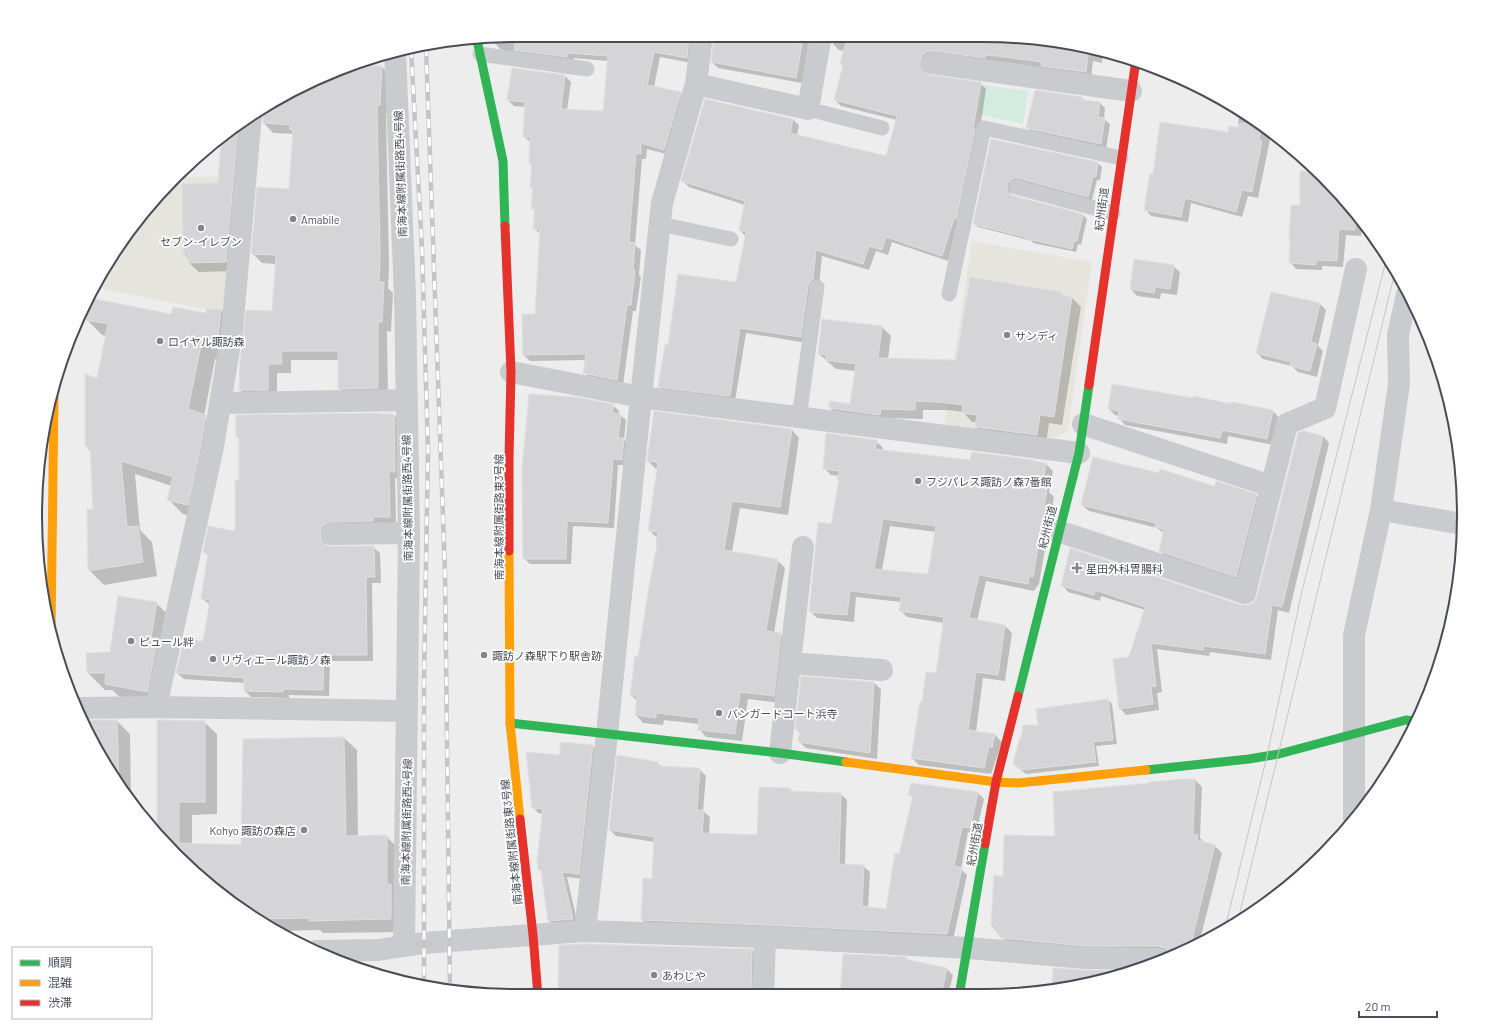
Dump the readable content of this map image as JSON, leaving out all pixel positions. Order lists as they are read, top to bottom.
{
  "streets": {
    "street": ["南海本線附属街路西4号線", "紀州街道", "南海本線附属街路東3号線"]
  },
  "places": {
    "other": [
      "Amabile",
      "セブン-イレブン",
      "サンディ",
      "ロイヤル諏訪森",
      "フジパレス諏訪ノ森7番館",
      "ピュール絆",
      "諏訪ノ森駅下り駅舎跡",
      "リヴィエール諏訪ノ森",
      "バンガードコート浜寺",
      "Kohyo 諏訪の森店",
      "あわじや"
    ],
    "health": ["星田外科胃腸科"]
  },
  "legend": ["順調", "混雑", "渋滞"],
  "scale_bar": "20 m"
}
